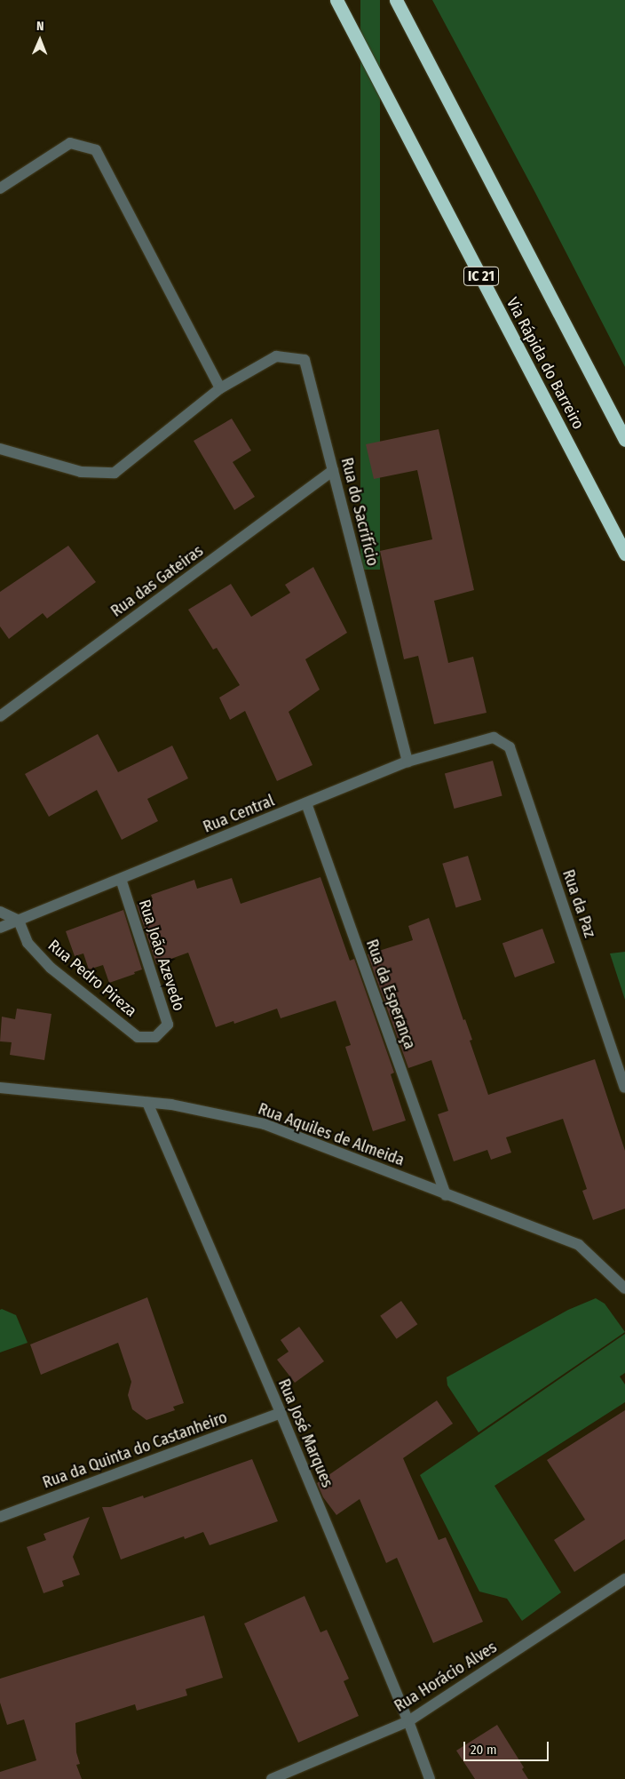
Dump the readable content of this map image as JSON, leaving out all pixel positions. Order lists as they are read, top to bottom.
{
  "streets": {
    "highway": ["IC 21", "Via Rápida do Barreiro"],
    "street": [
      "Rua do Sacrifício",
      "Rua das Gateiras",
      "Rua Central",
      "Rua da Paz",
      "Rua João Azevedo",
      "Rua Pedro Pireza",
      "Rua da Esperança",
      "Rua Aquiles de Almeida",
      "Rua José Marques",
      "Rua da Quinta do Castanheiro",
      "Rua Horácio Alves"
    ]
  },
  "crossings": [
    ["Rua do Sacrifício", "Rua das Gateiras"],
    ["Rua do Sacrifício", "Rua Central"],
    ["Rua Central", "Rua da Paz"],
    ["Rua Central", "Rua João Azevedo"],
    ["Rua Central", "Rua Pedro Pireza"],
    ["Rua Central", "Rua da Esperança"],
    ["Rua João Azevedo", "Rua Pedro Pireza"],
    ["Rua da Esperança", "Rua Aquiles de Almeida"],
    ["Rua Aquiles de Almeida", "Rua José Marques"],
    ["Rua José Marques", "Rua da Quinta do Castanheiro"],
    ["Rua José Marques", "Rua Horácio Alves"]
  ],
  "scale_bar": "20 m",
  "north": "top"
}
